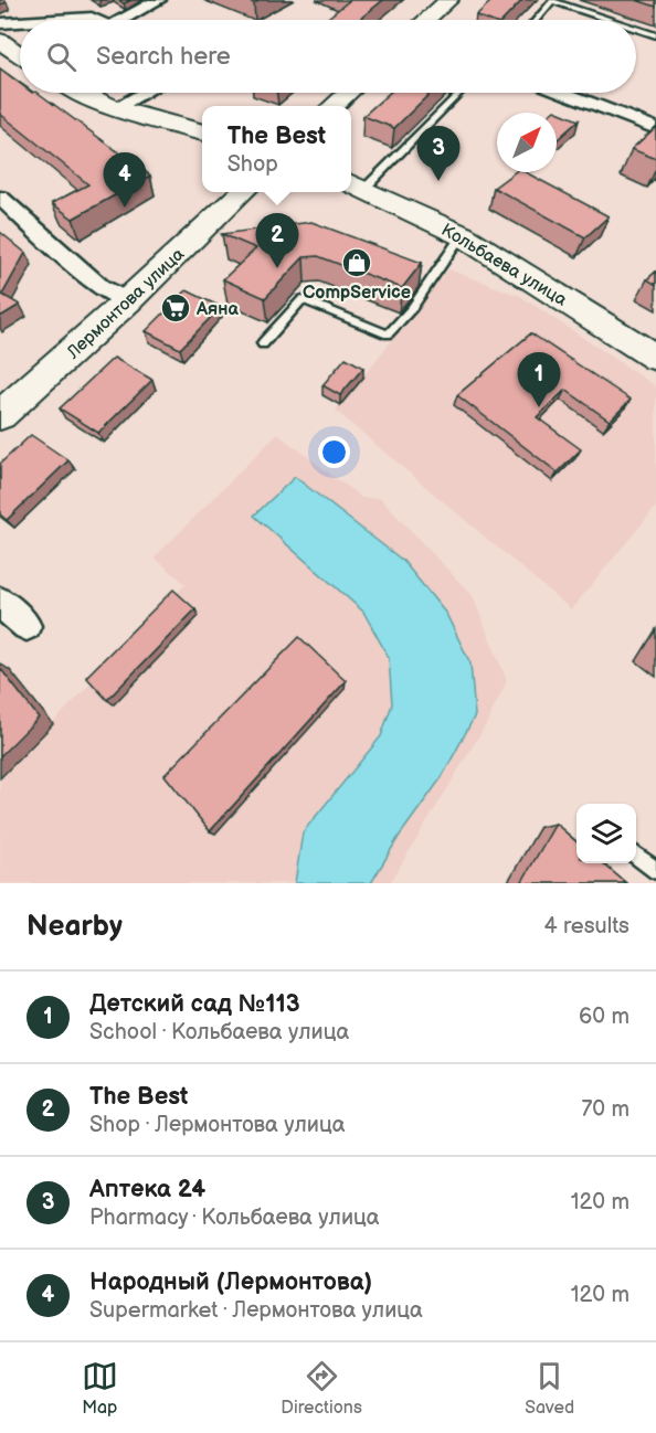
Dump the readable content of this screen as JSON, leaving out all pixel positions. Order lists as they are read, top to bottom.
{
  "streets": {
    "main road": ["Кольбаева улица", "Лермонтова улица"]
  },
  "places": {
    "shop": ["CompService"],
    "supermarket": ["Аяна"]
  },
  "north": "top right",
  "page": {
    "search": "Search here",
    "popup": ["The Best", "Shop"],
    "pins": [
      "3",
      "4",
      "2",
      "1"
    ],
    "heading": ["Nearby", "4 results"],
    "list": [
      {
        "mark": "1",
        "name": "Детский сад №113",
        "note": "School · Кольбаева улица",
        "value": "60 m"
      },
      {
        "mark": "2",
        "name": "The Best",
        "note": "Shop · Лермонтова улица",
        "value": "70 m"
      },
      {
        "mark": "3",
        "name": "Аптека 24",
        "note": "Pharmacy · Кольбаева улица",
        "value": "120 m"
      },
      {
        "mark": "4",
        "name": "Народный (Лермонтова)",
        "note": "Supermarket · Лермонтова улица",
        "value": "120 m"
      }
    ],
    "nav": ["Map", "Directions", "Saved"]
  }
}
